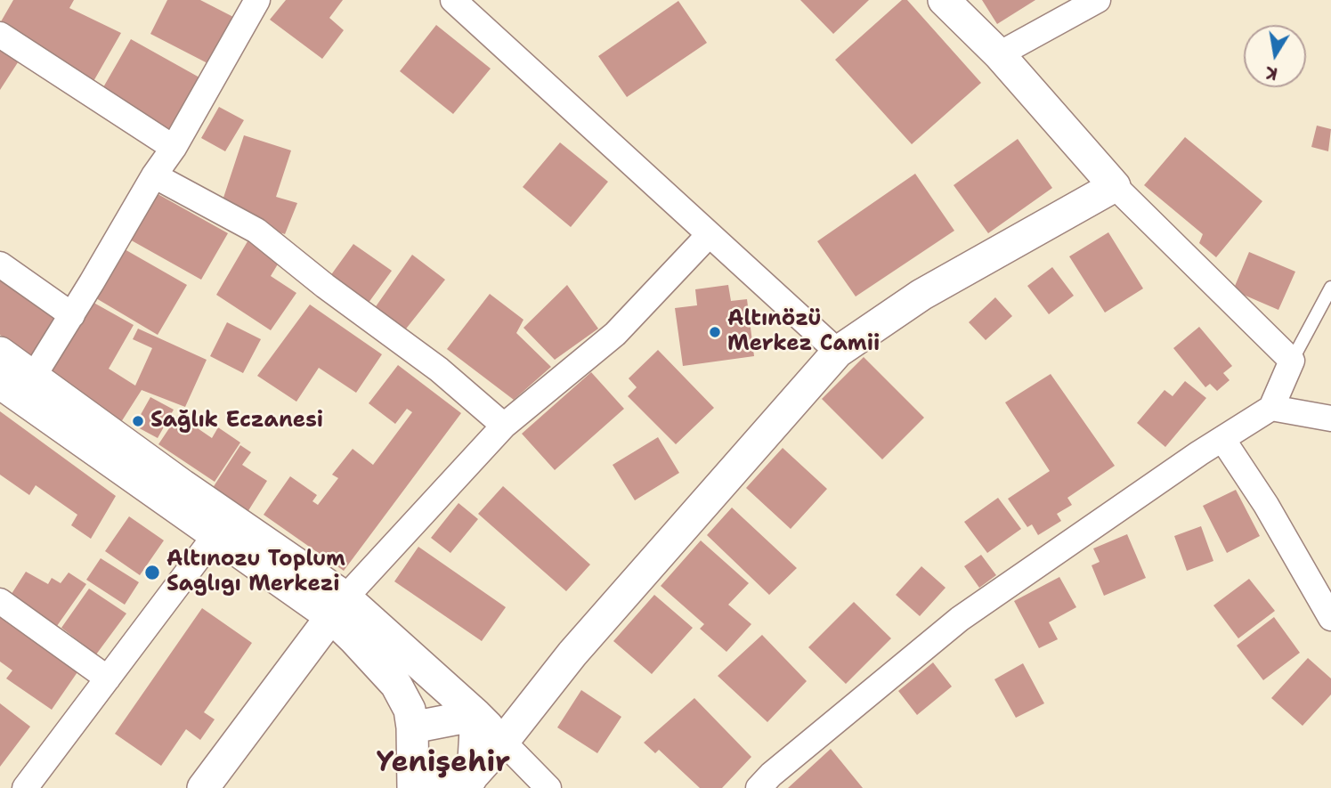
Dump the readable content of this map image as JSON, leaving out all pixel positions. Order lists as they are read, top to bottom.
{
  "districts": ["Yenişehir"],
  "places": ["Altınözü Merkez Camii", "Sağlık Eczanesi", "Altınozu Toplum Saglıgı Merkezi"],
  "north": "bottom"
}
